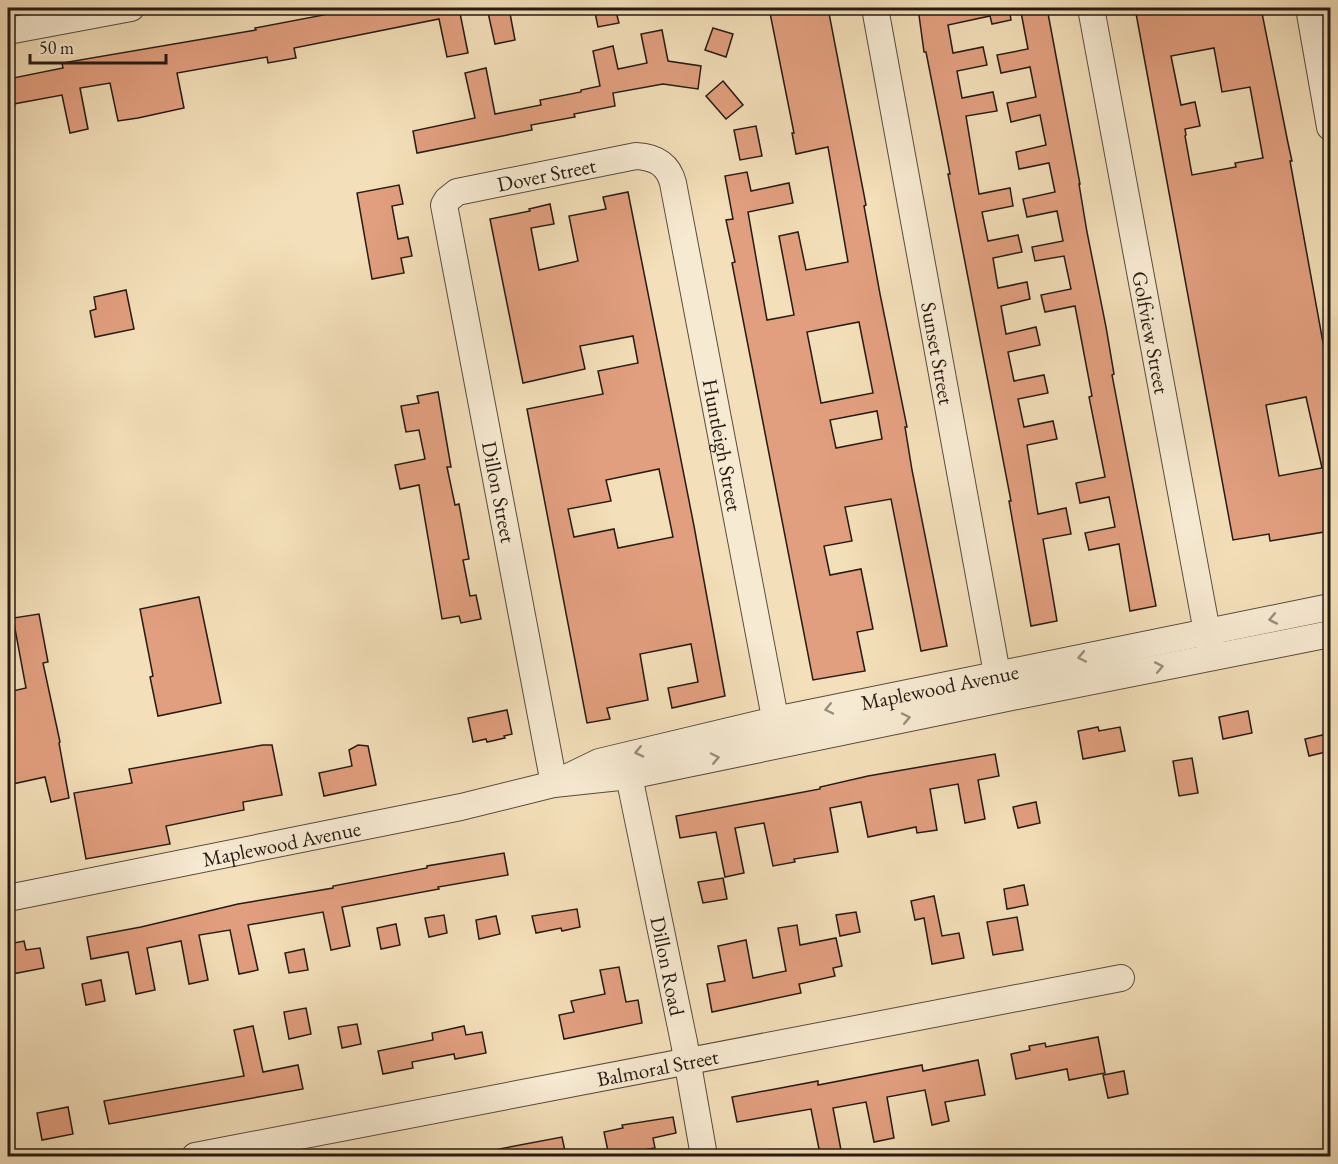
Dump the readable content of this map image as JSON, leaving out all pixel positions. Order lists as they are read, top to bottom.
{
  "streets": {
    "street": [
      "Dover Street",
      "Golfview Street",
      "Sunset Street",
      "Huntleigh Street",
      "Dillon Street",
      "Maplewood Avenue",
      "Dillon Road",
      "Balmoral Street"
    ]
  },
  "crossings": [
    ["Dover Street", "Huntleigh Street"],
    ["Dover Street", "Dillon Street"],
    ["Golfview Street", "Maplewood Avenue"],
    ["Sunset Street", "Maplewood Avenue"],
    ["Huntleigh Street", "Maplewood Avenue"],
    ["Dillon Street", "Maplewood Avenue"],
    ["Maplewood Avenue", "Dillon Road"],
    ["Dillon Road", "Balmoral Street"]
  ],
  "scale_bar": "50 m"
}
